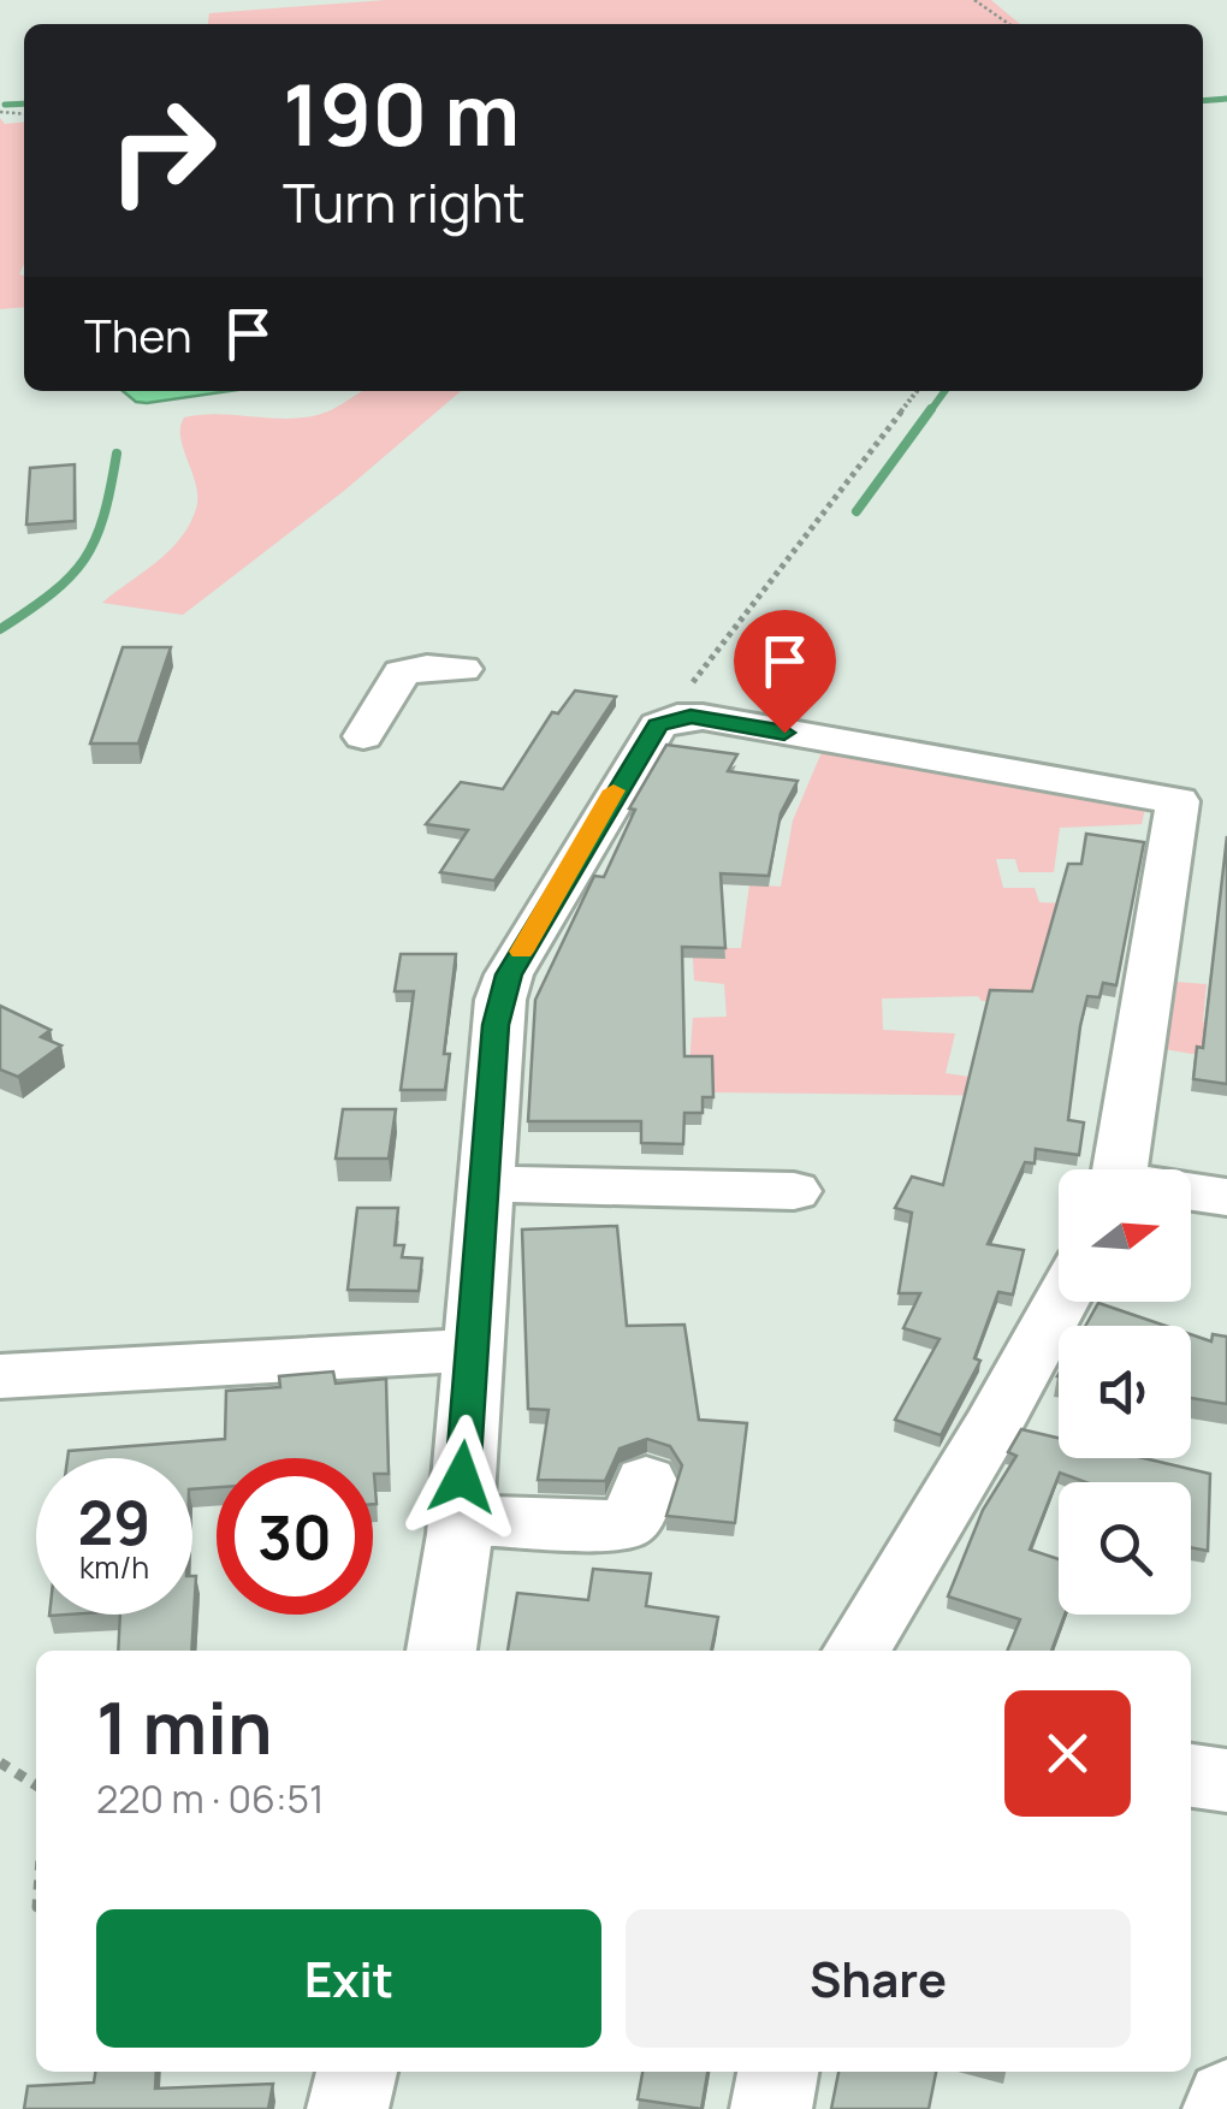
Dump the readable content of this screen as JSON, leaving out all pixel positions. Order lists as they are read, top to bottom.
{
  "north": "right",
  "page": {
    "turn": ["190 m", "Turn right"],
    "then": "Then",
    "speed": "29 km/h",
    "limit": "30",
    "heading": ["1 min", "220 m · 06:51"],
    "buttons": ["Exit", "Share"]
  }
}
